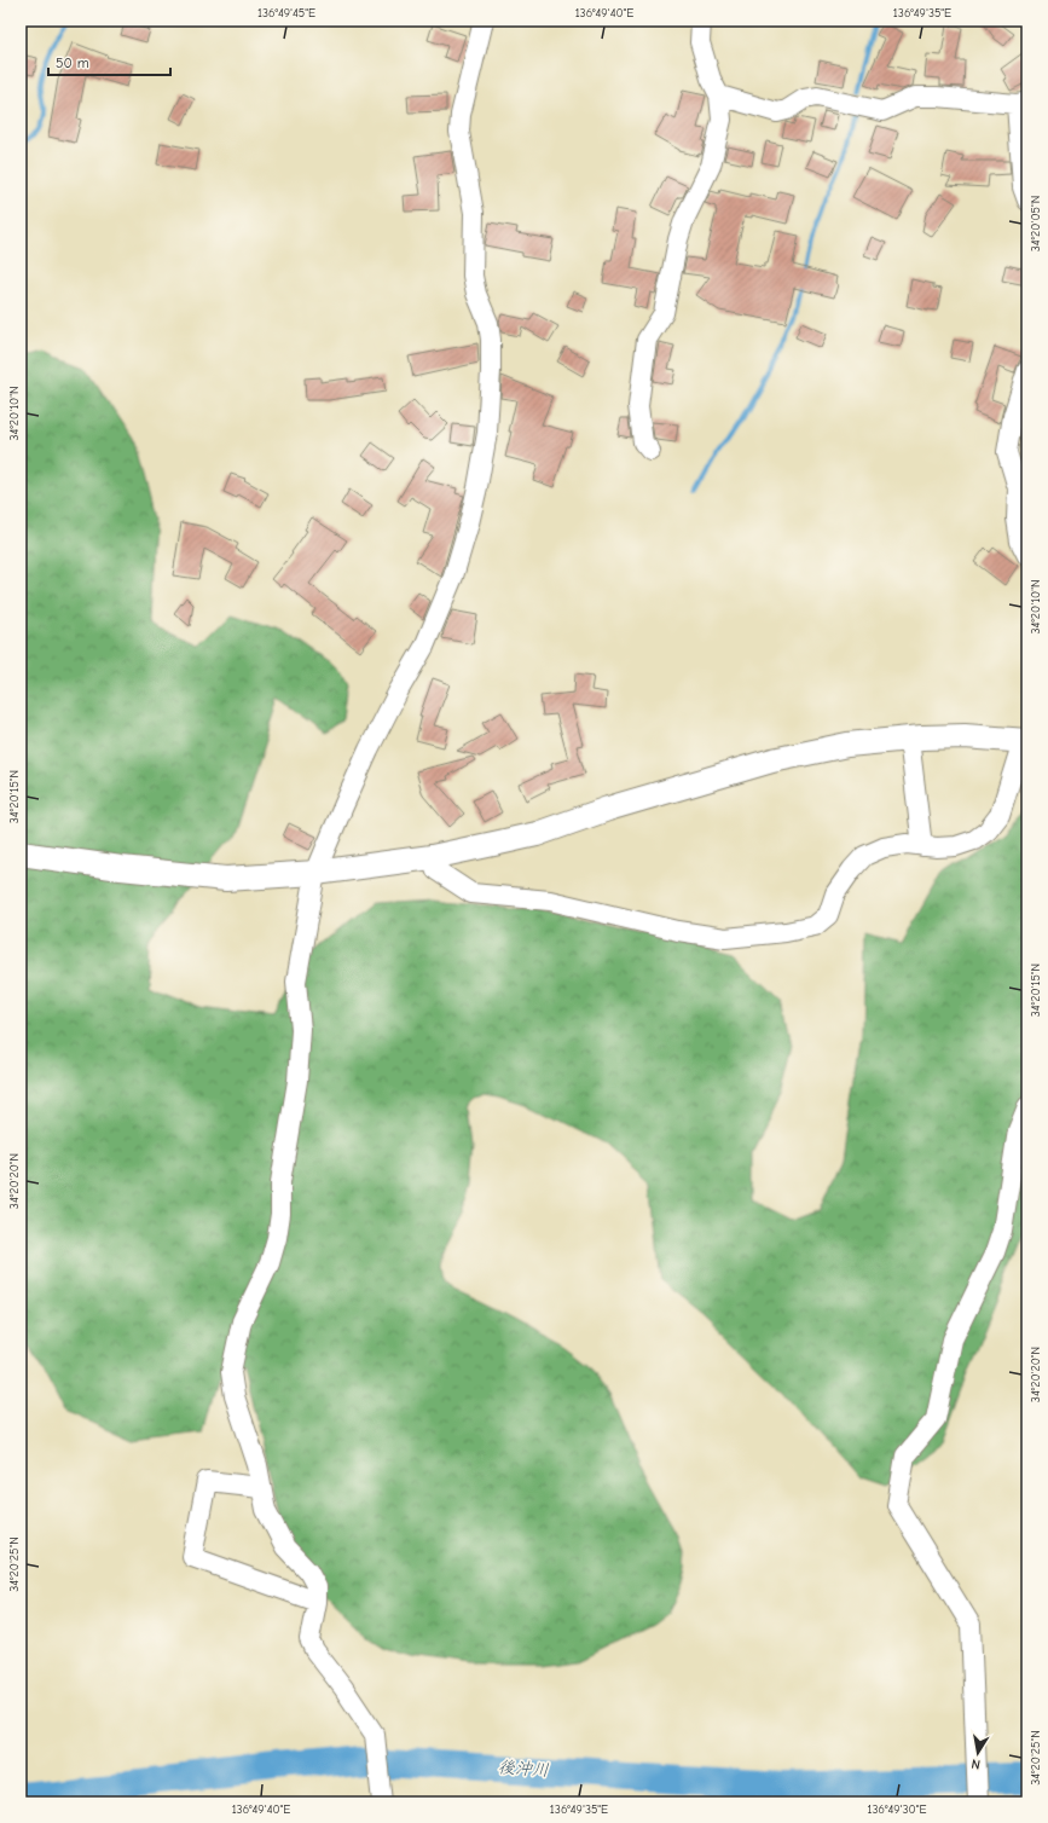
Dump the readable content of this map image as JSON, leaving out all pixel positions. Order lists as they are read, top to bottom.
{
  "water": ["後沖川"],
  "scale_bar": "50 m",
  "north": "bottom",
  "coordinates": [
    "136°49'45\"E",
    "136°49'40\"E",
    "136°49'35\"E",
    "34°20'05\"N",
    "34°20'10\"N",
    "34°20'15\"N",
    "34°20'20\"N",
    "34°20'25\"N",
    "136°49'30\"E"
  ]
}
